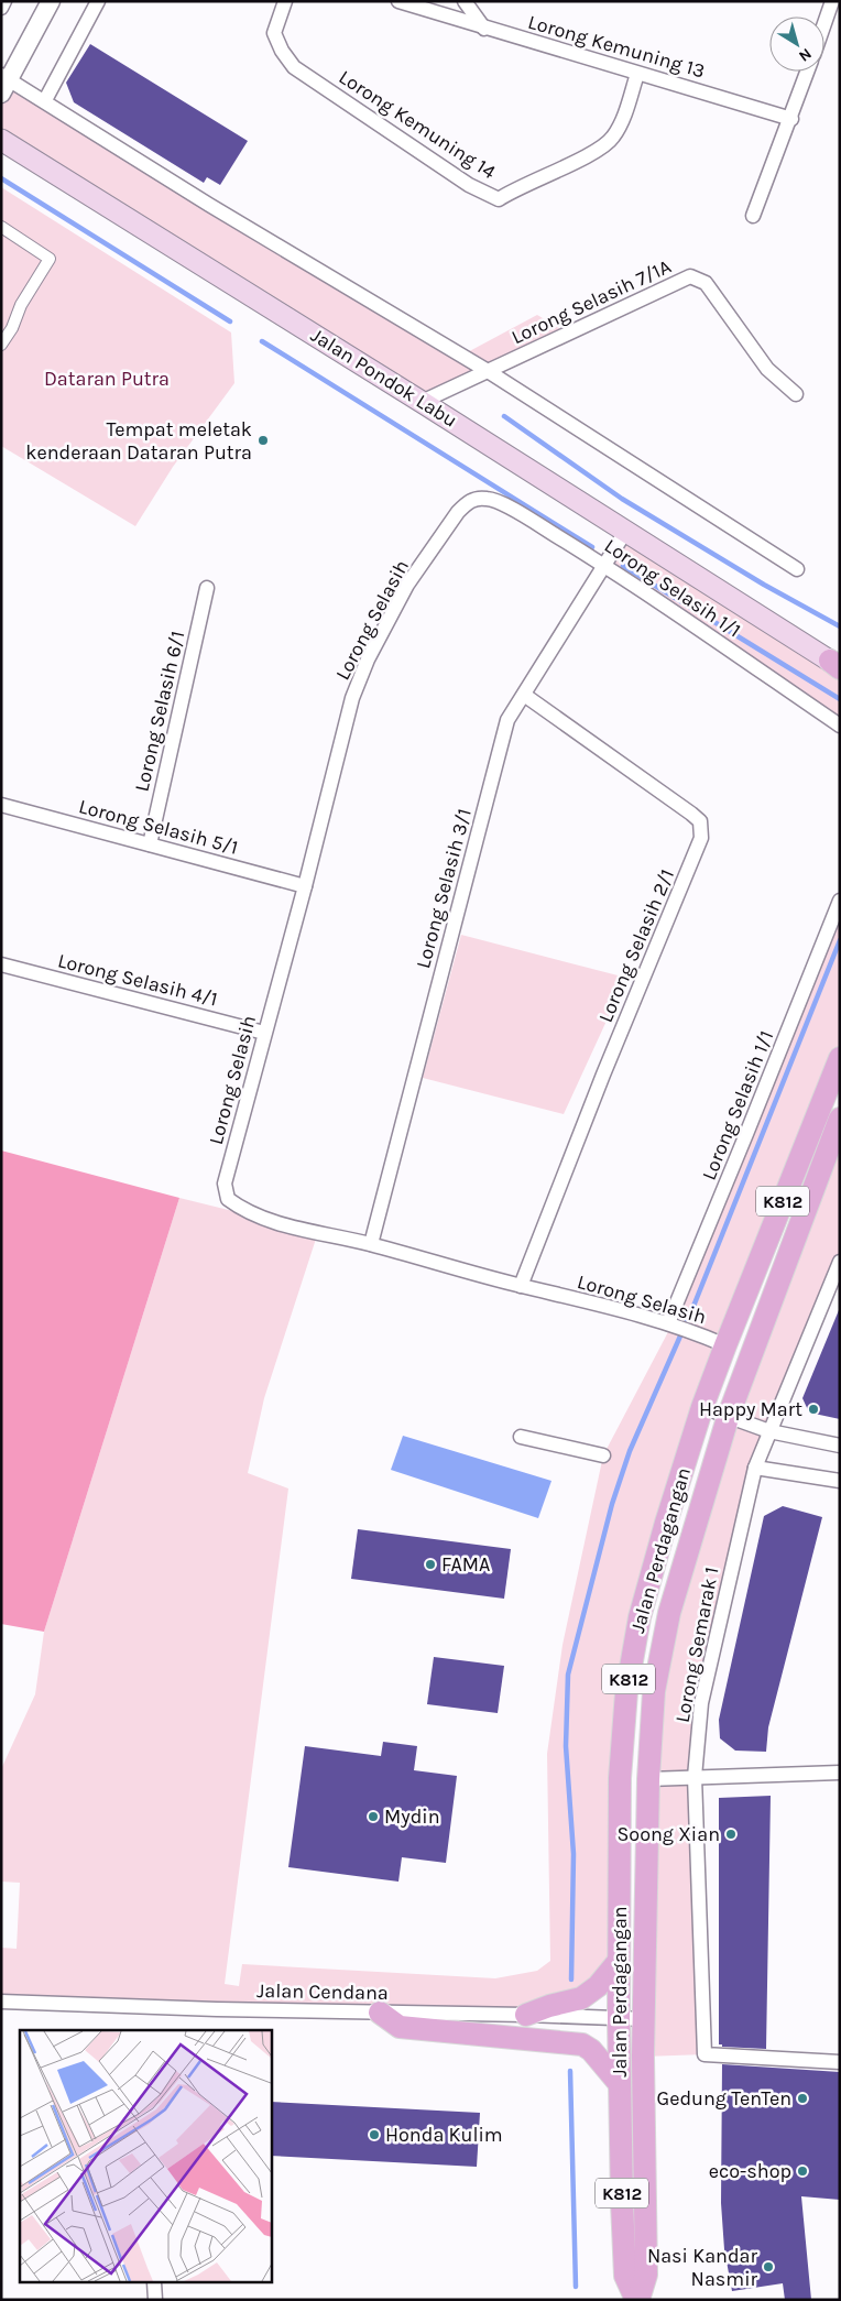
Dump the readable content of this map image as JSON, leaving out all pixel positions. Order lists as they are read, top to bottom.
{
  "streets": {
    "main road": ["Jalan Pondok Labu", "K812", "Jalan Perdagangan"],
    "street": [
      "Lorong Kemuning 13",
      "Lorong Kemuning 14",
      "Lorong Selasih 7/1A",
      "Lorong Selasih 1/1",
      "Lorong Selasih",
      "Lorong Selasih 6/1",
      "Lorong Selasih 5/1",
      "Lorong Selasih 3/1",
      "Lorong Selasih 2/1",
      "Lorong Selasih 4/1",
      "Lorong Semarak 1",
      "Jalan Cendana"
    ]
  },
  "crossings": [
    ["Lorong Kemuning 13", "Lorong Kemuning 14"],
    ["Lorong Selasih 7/1A", "Jalan Pondok Labu"],
    ["Jalan Pondok Labu", "Lorong Selasih 3/1"],
    ["Lorong Selasih 1/1", "Lorong Selasih"],
    ["Lorong Selasih 1/1", "Lorong Selasih 3/1"],
    ["Lorong Selasih", "Lorong Selasih 5/1"],
    ["Lorong Selasih", "Lorong Selasih 3/1"],
    ["Lorong Selasih", "Lorong Selasih 2/1"],
    ["Lorong Selasih", "Lorong Selasih 4/1"],
    ["Lorong Selasih", "Jalan Perdagangan"],
    ["Lorong Selasih 6/1", "Lorong Selasih 5/1"],
    ["Lorong Selasih 3/1", "Lorong Selasih 2/1"],
    ["Jalan Perdagangan", "Jalan Cendana"]
  ],
  "parks": ["Dataran Putra"],
  "places": [
    "Tempat meletak kenderaan Dataran Putra",
    "Happy Mart",
    "FAMA",
    "Mydin",
    "Soong Xian",
    "Gedung TenTen",
    "Honda Kulim",
    "eco-shop",
    "Nasi Kandar Nasmir"
  ],
  "north": "bottom right"
}
